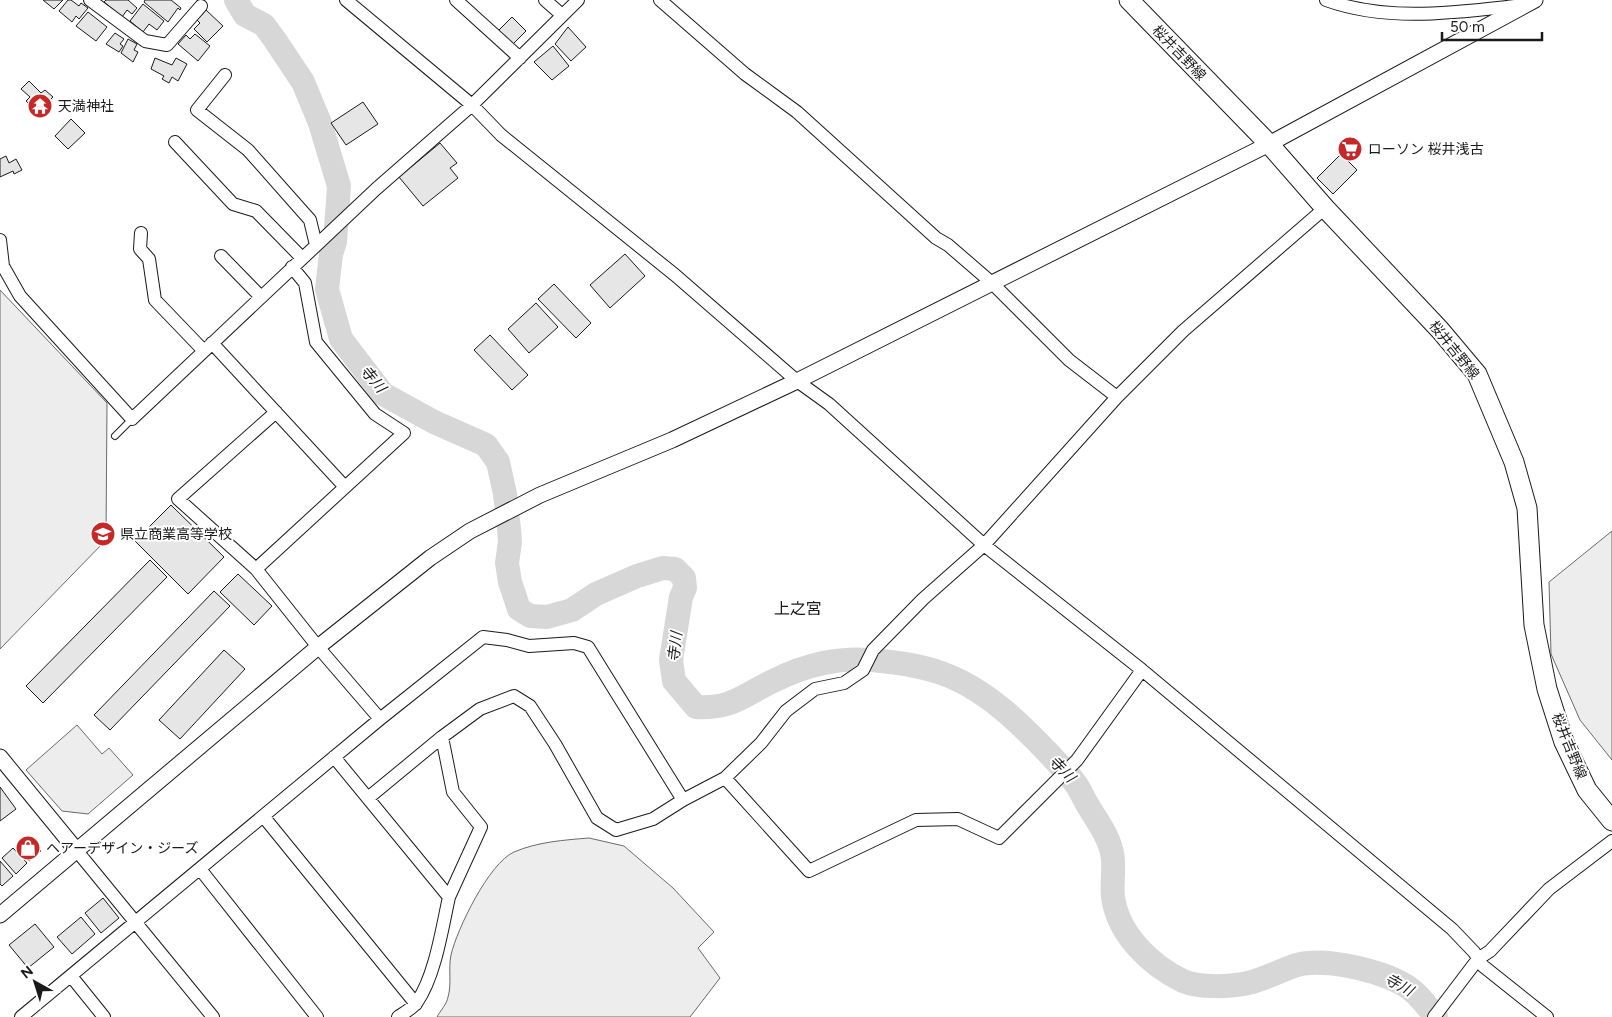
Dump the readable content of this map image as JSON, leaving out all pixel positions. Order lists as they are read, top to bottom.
{
  "streets": {
    "main road": ["桜井吉野線"]
  },
  "districts": ["上之宮"],
  "water": ["寺川"],
  "places": {
    "temple": ["天満神社"],
    "supermarket": ["ローソン 桜井浅古"],
    "school or university": ["県立商業高等学校"],
    "shop": ["ヘアーデザイン・ジーズ"]
  },
  "scale_bar": "50 m",
  "north": "top left"
}
